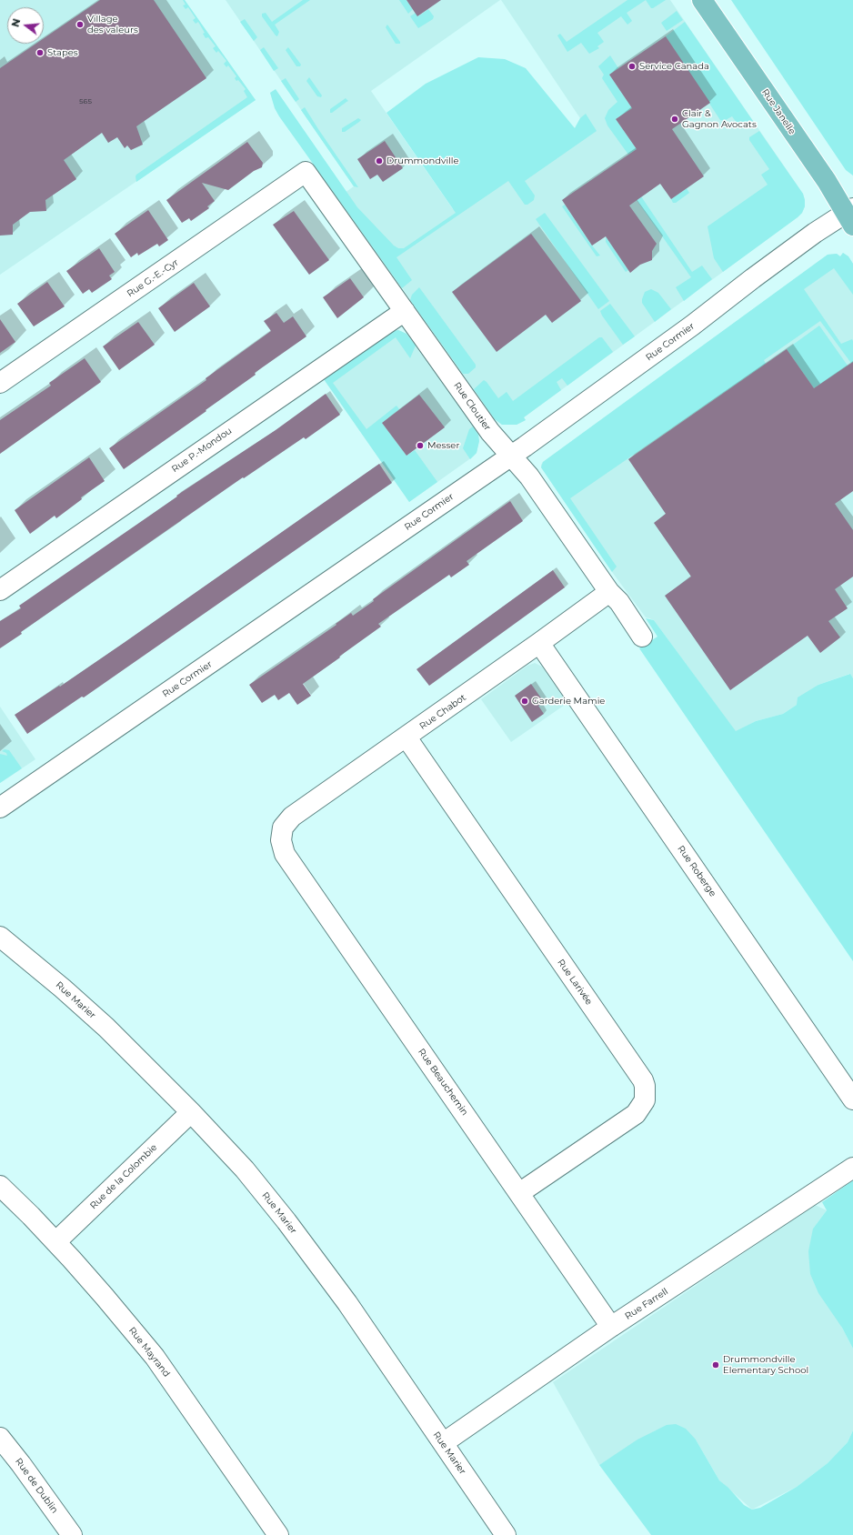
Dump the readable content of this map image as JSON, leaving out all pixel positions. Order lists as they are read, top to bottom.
{
  "streets": {
    "main road": ["Rue Janelle"],
    "street": [
      "Rue G.-E.-Cyr",
      "Rue Cormier",
      "Rue Cloutier",
      "Rue P.-Mondou",
      "Rue Chabot",
      "Rue Roberge",
      "Rue Larivée",
      "Rue Marier",
      "Rue Beauchemin",
      "Rue de la Colombie",
      "Rue Farrell",
      "Rue Mayrand",
      "Rue de Dublin"
    ]
  },
  "crossings": [
    ["Rue Janelle", "Rue Cormier"],
    ["Rue G.-E.-Cyr", "Rue Cloutier"],
    ["Rue Cormier", "Rue Cloutier"],
    ["Rue Cloutier", "Rue P.-Mondou"],
    ["Rue Cloutier", "Rue Chabot"],
    ["Rue Chabot", "Rue Roberge"],
    ["Rue Chabot", "Rue Larivée"],
    ["Rue Chabot", "Rue Beauchemin"],
    ["Rue Larivée", "Rue Beauchemin"],
    ["Rue Marier", "Rue de la Colombie"],
    ["Rue Marier", "Rue Farrell"],
    ["Rue Beauchemin", "Rue Farrell"],
    ["Rue de la Colombie", "Rue Mayrand"]
  ],
  "places": [
    "Village des valeurs",
    "Stapes",
    "Service Canada",
    "Clair & Gagnon Avocats",
    "Drummondville",
    "Messer",
    "Garderie Mamie",
    "Drummondville Elementary School"
  ],
  "house_numbers": ["565"],
  "north": "left"
}
